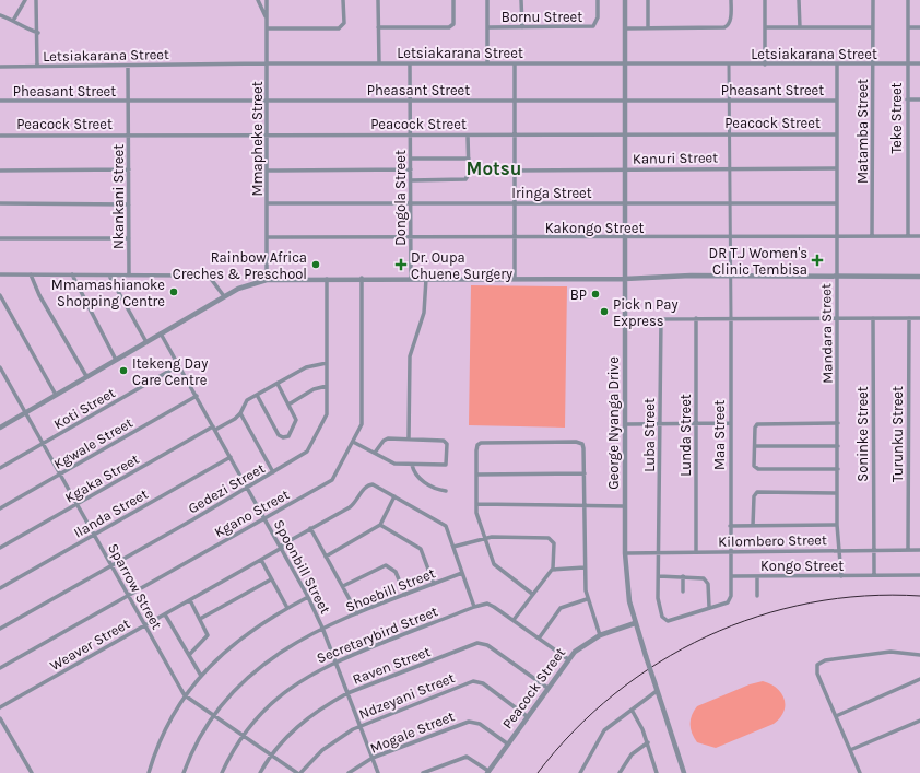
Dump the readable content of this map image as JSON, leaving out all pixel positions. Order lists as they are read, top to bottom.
{
  "streets": {
    "street": [
      "Bornu Street",
      "Letsiakarana Street",
      "Pheasant Street",
      "Teke Street",
      "Peacock Street",
      "Matamba Street",
      "Mmapheke Street",
      "Kanuri Street",
      "Iringa Street",
      "Nkankani Street",
      "Dongola Street",
      "Kakongo Street",
      "Mandara Street",
      "Koti Street",
      "George Nyanga Drive",
      "Soninke Street",
      "Turunku Street",
      "Luba Street",
      "Lunda Street",
      "Maa Street",
      "Kgwale Street",
      "Kgaka Street",
      "Gedezi Street",
      "Ilanda Street",
      "Kgano Street",
      "Kilombero Street",
      "Kongo Street",
      "Spoonbill Street",
      "Sparrow Street",
      "Shoebill Street",
      "Secretarybird Street",
      "Weaver Street",
      "Raven Street",
      "Ndzeyani Street",
      "Mogale Street"
    ]
  },
  "crossings": [
    ["Letsiakarana Street", "Teke Street"],
    ["Letsiakarana Street", "Matamba Street"],
    ["Letsiakarana Street", "Mmapheke Street"],
    ["Letsiakarana Street", "Nkankani Street"],
    ["Letsiakarana Street", "Dongola Street"],
    ["Letsiakarana Street", "Mandara Street"],
    ["Letsiakarana Street", "George Nyanga Drive"],
    ["Pheasant Street", "Mmapheke Street"],
    ["Pheasant Street", "Nkankani Street"],
    ["Pheasant Street", "Dongola Street"],
    ["Pheasant Street", "Mandara Street"],
    ["Pheasant Street", "George Nyanga Drive"],
    ["Teke Street", "Kakongo Street"],
    ["Peacock Street", "Mmapheke Street"],
    ["Peacock Street", "Nkankani Street"],
    ["Peacock Street", "Dongola Street"],
    ["Peacock Street", "Mandara Street"],
    ["Peacock Street", "George Nyanga Drive"],
    ["Peacock Street", "Secretarybird Street"],
    ["Peacock Street", "Raven Street"],
    ["Peacock Street", "Ndzeyani Street"],
    ["Peacock Street", "Mogale Street"],
    ["Matamba Street", "Kakongo Street"],
    ["Mmapheke Street", "Iringa Street"],
    ["Mmapheke Street", "Kakongo Street"],
    ["Kanuri Street", "Mandara Street"],
    ["Kanuri Street", "George Nyanga Drive"],
    ["Iringa Street", "Dongola Street"],
    ["Iringa Street", "Mandara Street"],
    ["Iringa Street", "George Nyanga Drive"],
    ["Dongola Street", "Kakongo Street"],
    ["Kakongo Street", "Mandara Street"],
    ["Kakongo Street", "George Nyanga Drive"],
    ["Mandara Street", "Kilombero Street"],
    ["Mandara Street", "Kongo Street"],
    ["Koti Street", "Spoonbill Street"],
    ["Koti Street", "Sparrow Street"],
    ["George Nyanga Drive", "Kilombero Street"],
    ["Soninke Street", "Kilombero Street"],
    ["Soninke Street", "Kongo Street"],
    ["Turunku Street", "Kilombero Street"],
    ["Luba Street", "Maa Street"],
    ["Luba Street", "Kilombero Street"],
    ["Lunda Street", "Kilombero Street"],
    ["Maa Street", "Kilombero Street"],
    ["Maa Street", "Kongo Street"],
    ["Kgwale Street", "Spoonbill Street"],
    ["Kgwale Street", "Sparrow Street"],
    ["Kgaka Street", "Gedezi Street"],
    ["Kgaka Street", "Spoonbill Street"],
    ["Kgaka Street", "Sparrow Street"],
    ["Gedezi Street", "Spoonbill Street"],
    ["Gedezi Street", "Sparrow Street"],
    ["Ilanda Street", "Spoonbill Street"],
    ["Ilanda Street", "Sparrow Street"],
    ["Kgano Street", "Spoonbill Street"],
    ["Kgano Street", "Sparrow Street"],
    ["Spoonbill Street", "Shoebill Street"],
    ["Spoonbill Street", "Secretarybird Street"],
    ["Spoonbill Street", "Weaver Street"],
    ["Spoonbill Street", "Raven Street"],
    ["Spoonbill Street", "Ndzeyani Street"],
    ["Spoonbill Street", "Mogale Street"],
    ["Sparrow Street", "Shoebill Street"],
    ["Sparrow Street", "Secretarybird Street"],
    ["Sparrow Street", "Weaver Street"],
    ["Sparrow Street", "Raven Street"],
    ["Sparrow Street", "Ndzeyani Street"],
    ["Shoebill Street", "Weaver Street"],
    ["Secretarybird Street", "Weaver Street"]
  ],
  "districts": ["Motsu"],
  "places": {
    "health": ["DR T.J Women's Clinic Tembisa", "Dr. Oupa Chuene Surgery"],
    "other": [
      "Rainbow Africa Creches & Preschool",
      "Mmamashianoke Shopping Centre",
      "BP",
      "Pick n Pay Express",
      "Itekeng Day Care Centre"
    ]
  }
}
